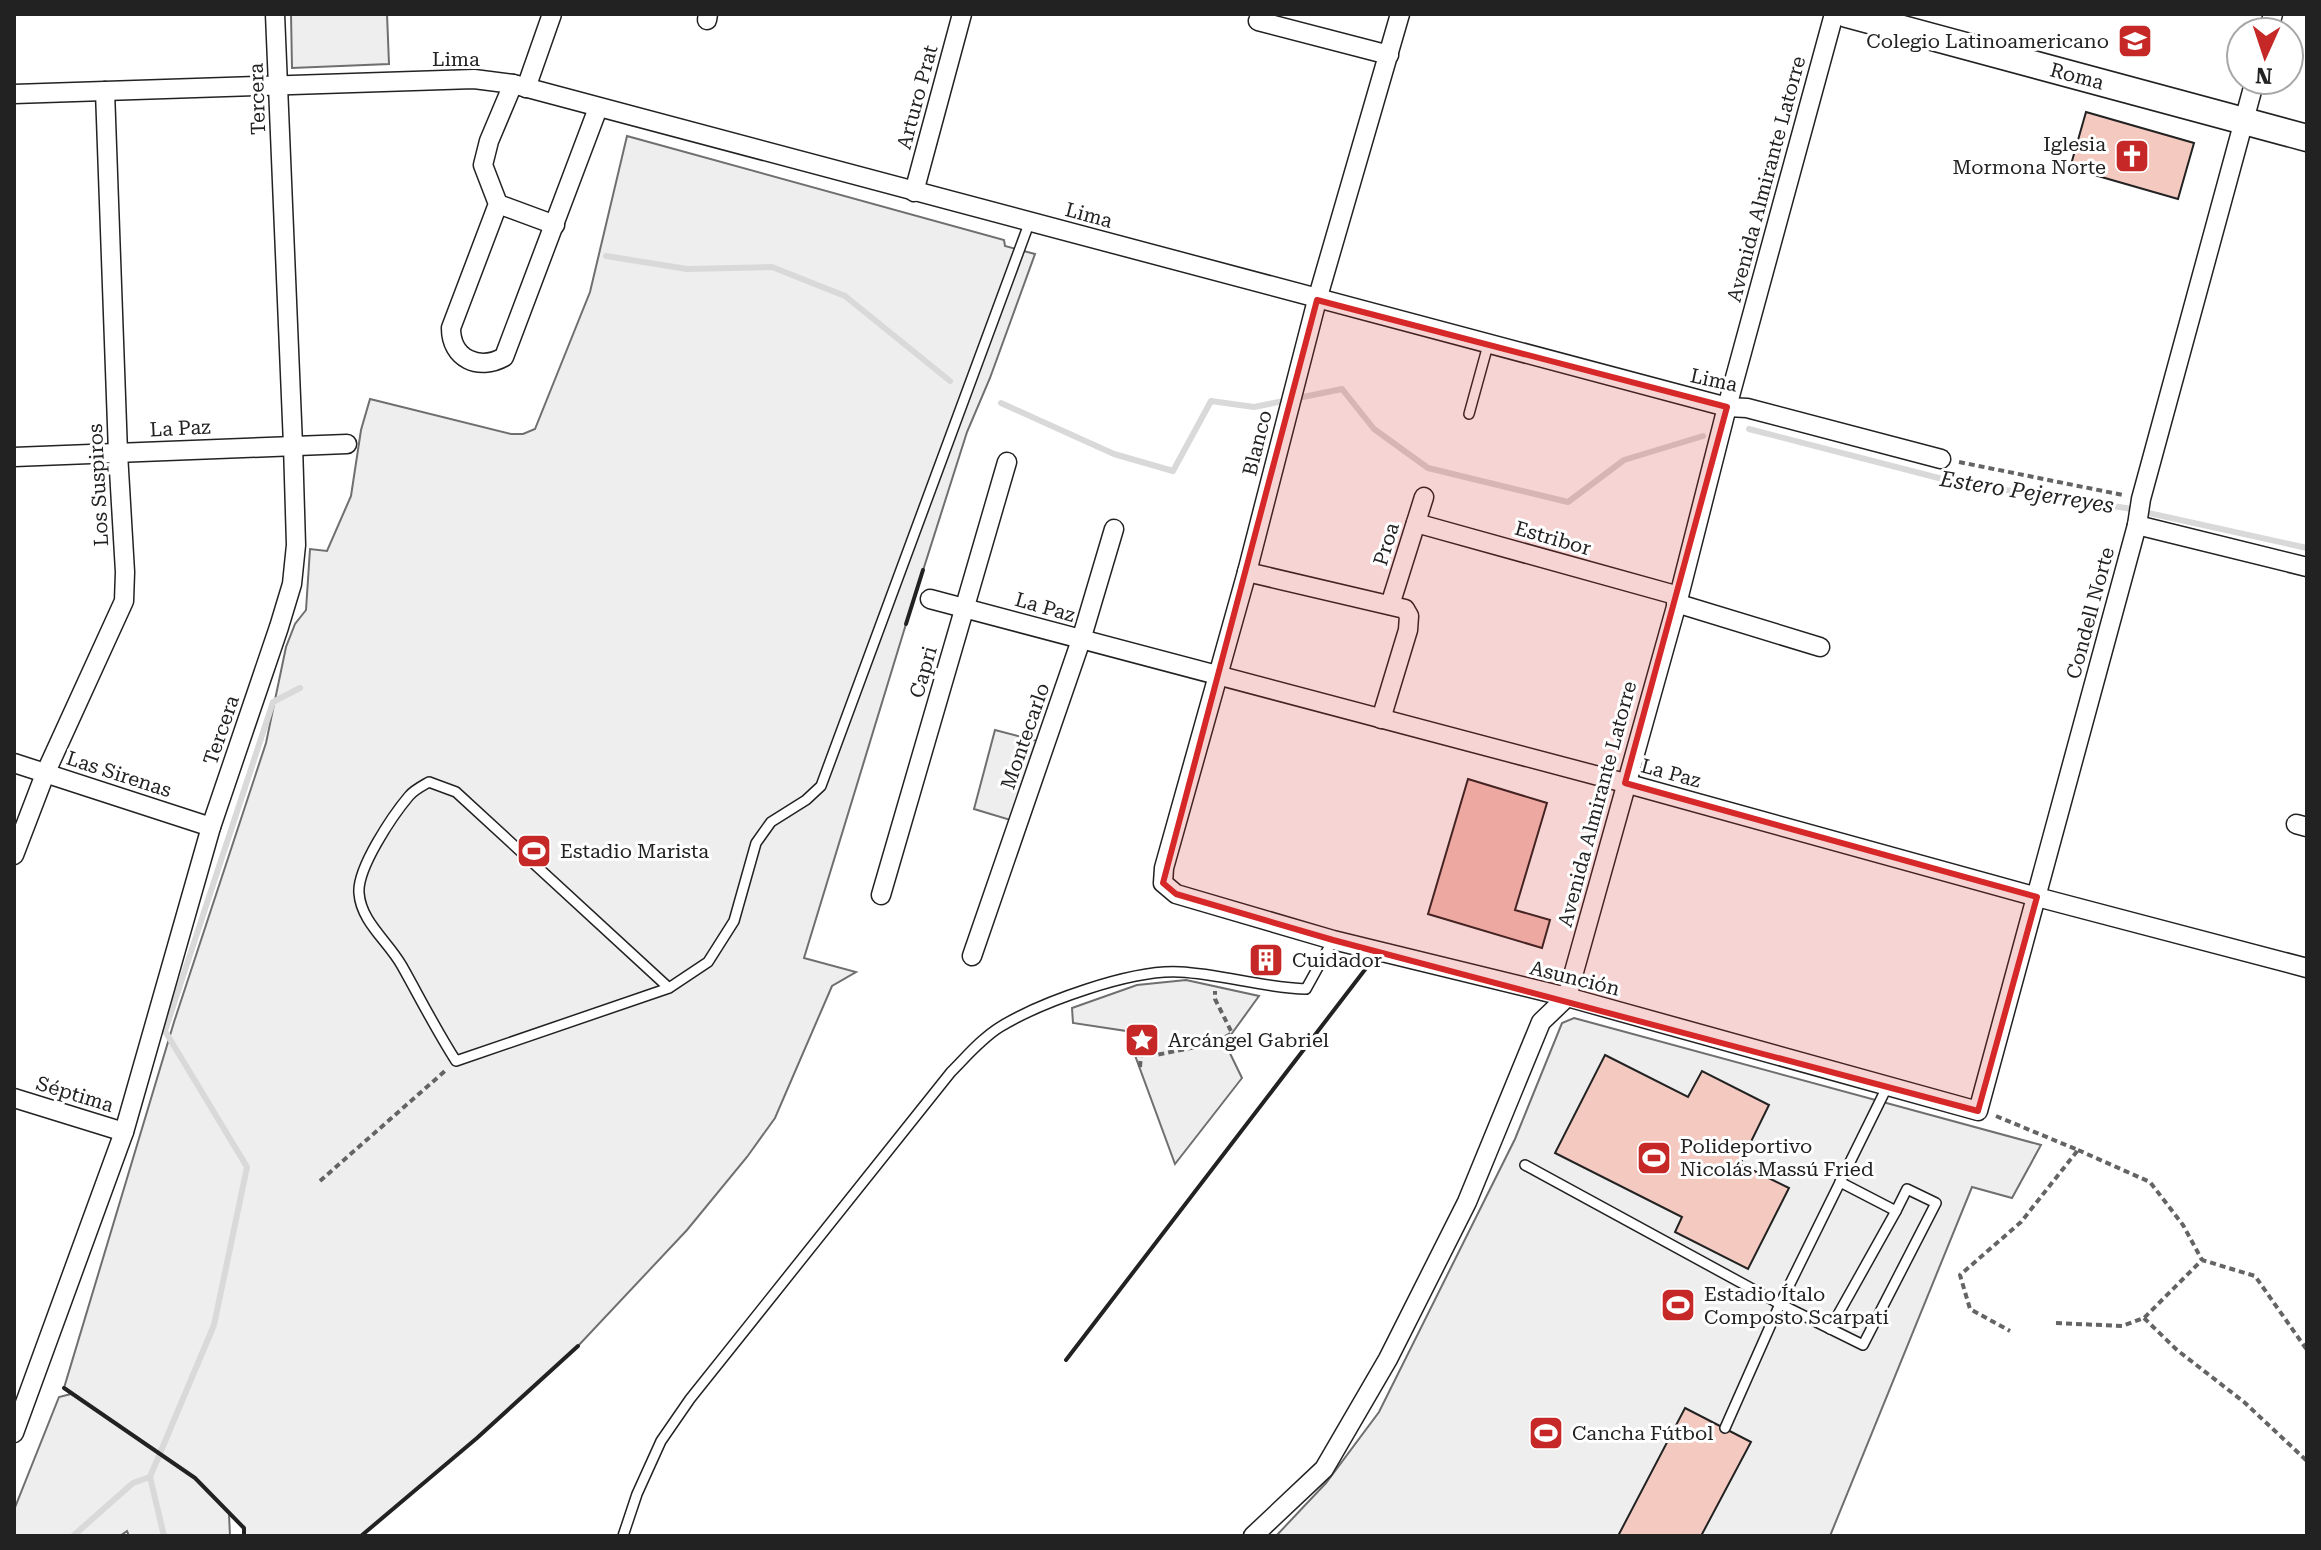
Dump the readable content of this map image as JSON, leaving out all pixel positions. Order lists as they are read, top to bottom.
{
  "streets": {
    "street": [
      "Lima",
      "Roma",
      "Arturo Prat",
      "Tercera",
      "Avenida Almirante Latorre",
      "La Paz",
      "Blanco",
      "Los Suspiros",
      "Estribor",
      "Proa",
      "Condell Norte",
      "Capri",
      "Montecarlo",
      "Las Sirenas",
      "Asunción",
      "Séptima"
    ]
  },
  "crossings": [
    ["Lima", "Arturo Prat"],
    ["Lima", "Tercera"],
    ["Lima", "Avenida Almirante Latorre"],
    ["Lima", "Blanco"],
    ["Lima", "Los Suspiros"],
    ["Roma", "Condell Norte"],
    ["Tercera", "La Paz"],
    ["Tercera", "Las Sirenas"],
    ["Tercera", "Séptima"],
    ["Avenida Almirante Latorre", "La Paz"],
    ["Avenida Almirante Latorre", "Estribor"],
    ["Avenida Almirante Latorre", "Asunción"],
    ["La Paz", "Blanco"],
    ["La Paz", "Los Suspiros"],
    ["La Paz", "Condell Norte"],
    ["La Paz", "Capri"],
    ["La Paz", "Montecarlo"],
    ["Blanco", "Asunción"],
    ["Los Suspiros", "Las Sirenas"],
    ["Estribor", "Proa"],
    ["Condell Norte", "Asunción"]
  ],
  "water": ["Estero Pejerreyes"],
  "places": {
    "school or university": ["Colegio Latinoamericano"],
    "church": ["Iglesia Mormona Norte"],
    "sports": [
      "Estadio Marista",
      "Polideportivo Nicolás Massú Fried",
      "Estadio Ítalo Composto Scarpati",
      "Cancha Fútbol"
    ],
    "building": ["Cuidador"],
    "place": ["Arcángel Gabriel"]
  },
  "north": "bottom"
}
